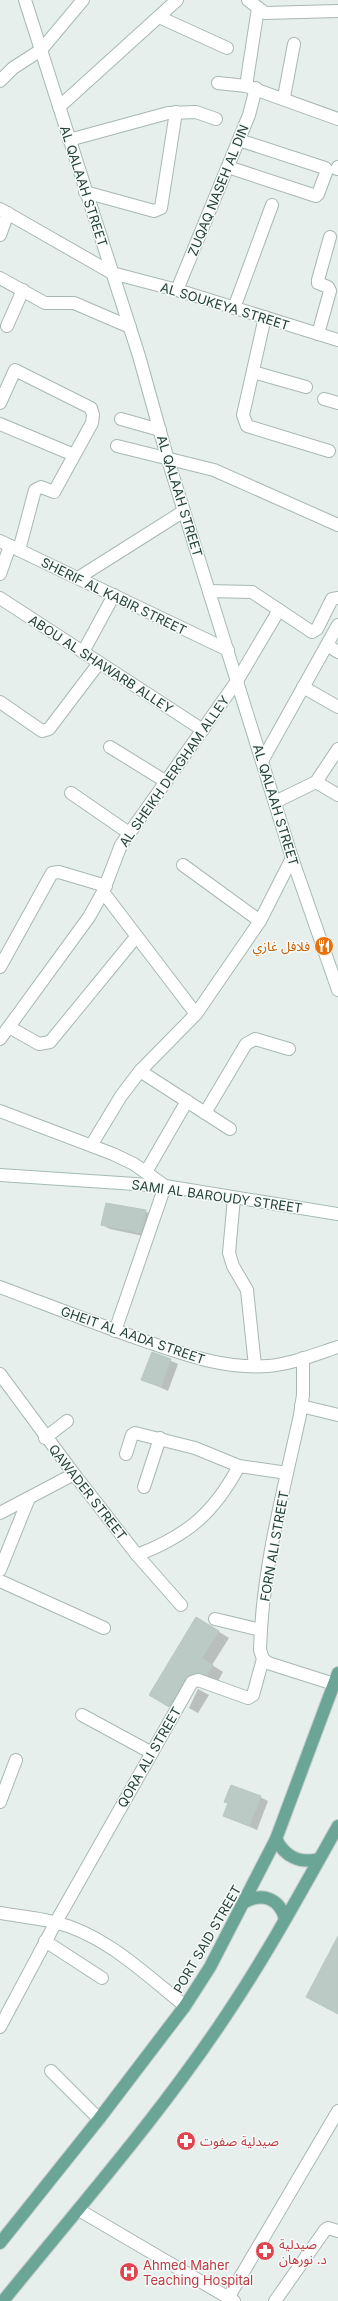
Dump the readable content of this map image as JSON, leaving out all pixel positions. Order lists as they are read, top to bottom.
{
  "streets": {
    "main road": ["PORT SAID STREET"],
    "street": [
      "AL QALAAH STREET",
      "ZUQAQ NASEH AL DIN",
      "AL SOUKEYA STREET",
      "SHERIF AL KABIR STREET",
      "ABOU AL SHAWARB ALLEY",
      "AL SHEIKH DERGHAM ALLEY",
      "SAMI AL BAROUDY STREET",
      "GHEIT AL AADA STREET",
      "QAWADER STREET",
      "FORN ALI STREET",
      "QORA ALI STREET"
    ]
  },
  "crossings": [
    ["AL QALAAH STREET", "AL SOUKEYA STREET"],
    ["AL QALAAH STREET", "SHERIF AL KABIR STREET"],
    ["AL QALAAH STREET", "AL SHEIKH DERGHAM ALLEY"],
    ["ZUQAQ NASEH AL DIN", "AL SOUKEYA STREET"],
    ["ABOU AL SHAWARB ALLEY", "AL SHEIKH DERGHAM ALLEY"],
    ["GHEIT AL AADA STREET", "FORN ALI STREET"],
    ["FORN ALI STREET", "QORA ALI STREET"]
  ],
  "places": {
    "restaurant": ["فلافل غازي"],
    "pharmacy": ["صيدلية صفوت", "صيدلية د. نورهان"],
    "hospital": ["Ahmed Maher Teaching Hospital"]
  }
}
